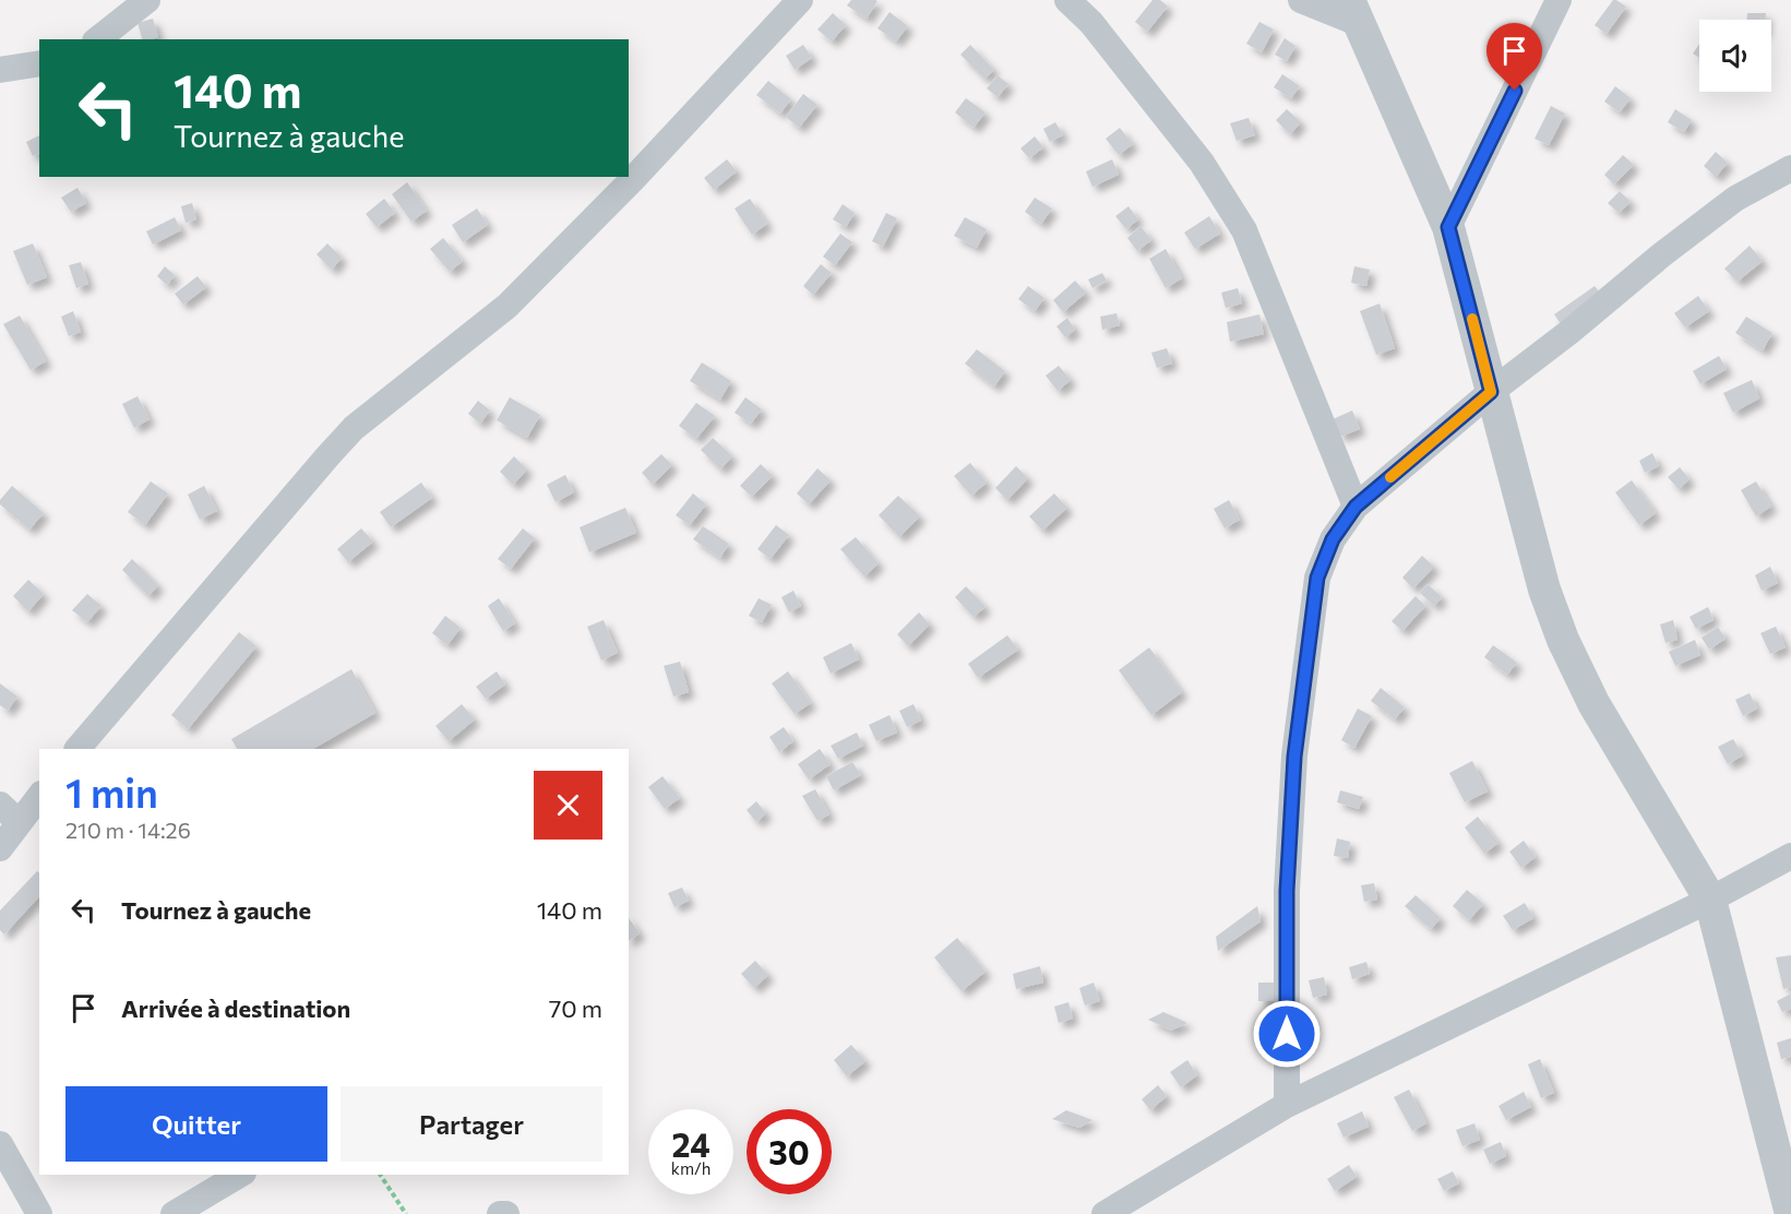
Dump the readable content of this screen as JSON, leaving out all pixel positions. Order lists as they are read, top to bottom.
{
  "page": {
    "turn": ["140 m", "Tournez à gauche"],
    "heading": ["1 min", "210 m · 14:26"],
    "list": [
      {
        "name": "Tournez à gauche",
        "value": "140 m"
      },
      {
        "name": "Arrivée à destination",
        "value": "70 m"
      }
    ],
    "buttons": ["Quitter", "Partager"],
    "speed": "24 km/h",
    "limit": "30"
  }
}
